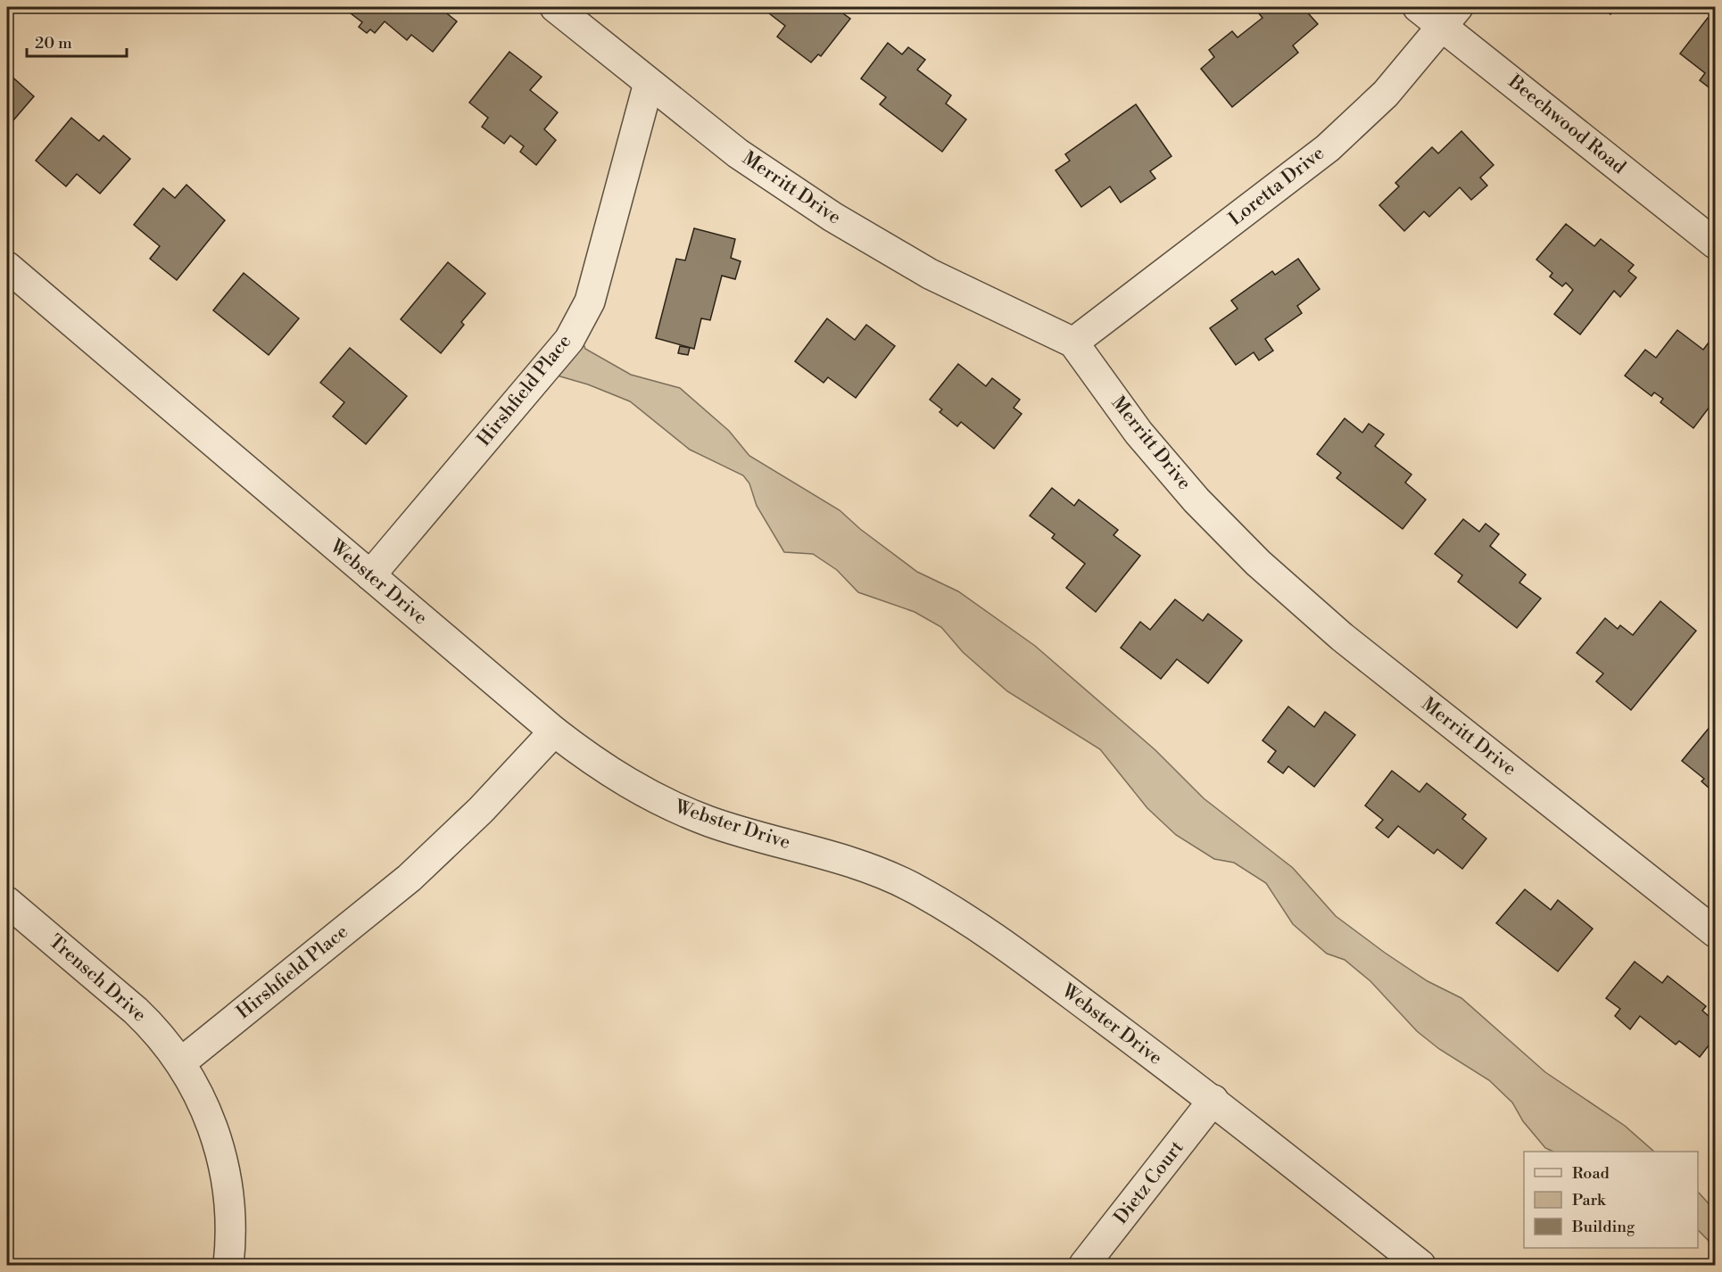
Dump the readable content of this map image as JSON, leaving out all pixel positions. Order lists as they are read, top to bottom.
{
  "streets": {
    "street": [
      "Beechwood Road",
      "Loretta Drive",
      "Merritt Drive",
      "Hirshfield Place",
      "Webster Drive",
      "Trensch Drive",
      "Dietz Court"
    ]
  },
  "crossings": [
    ["Beechwood Road", "Loretta Drive"],
    ["Loretta Drive", "Merritt Drive"],
    ["Merritt Drive", "Hirshfield Place"],
    ["Hirshfield Place", "Webster Drive"],
    ["Hirshfield Place", "Trensch Drive"],
    ["Webster Drive", "Dietz Court"]
  ],
  "legend": ["Road", "Park", "Building"],
  "scale_bar": "20 m"
}
